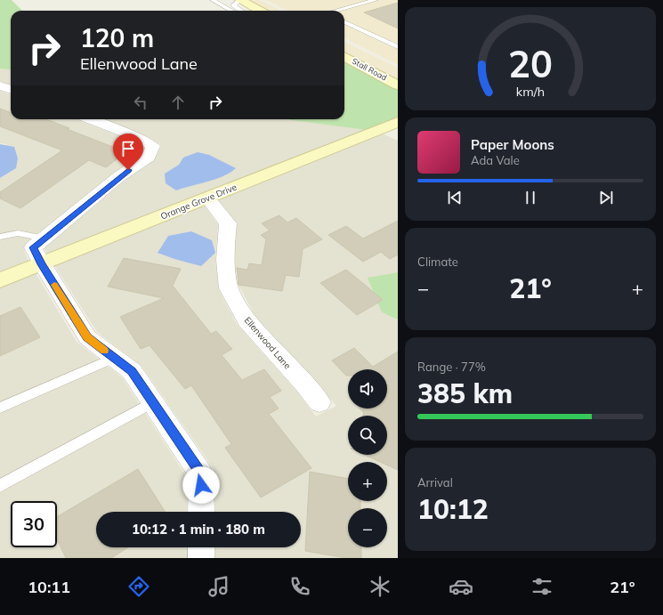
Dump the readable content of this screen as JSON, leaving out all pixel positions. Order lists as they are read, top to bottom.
{
  "streets": {
    "street": ["Stall Road", "Orange Grove Drive", "Ellenwood Lane"]
  },
  "crossings": [
    ["Orange Grove Drive", "Ellenwood Lane"]
  ],
  "page": {
    "turn": ["120 m", "Ellenwood Lane"],
    "song": ["Paper Moons", "Ada Vale"],
    "tile": [
      "Climate",
      ["Range · 77%", "385 km"],
      ["Arrival", "10:12"]
    ],
    "heat": ["−", "21°", "+"],
    "map_buttons": ["+", "−"],
    "limit": "30",
    "trip": "10:12 · 1 min · 180 m",
    "tabs": ["10:11", "21°"],
    "gauge": ["20", "km/h"]
  }
}
